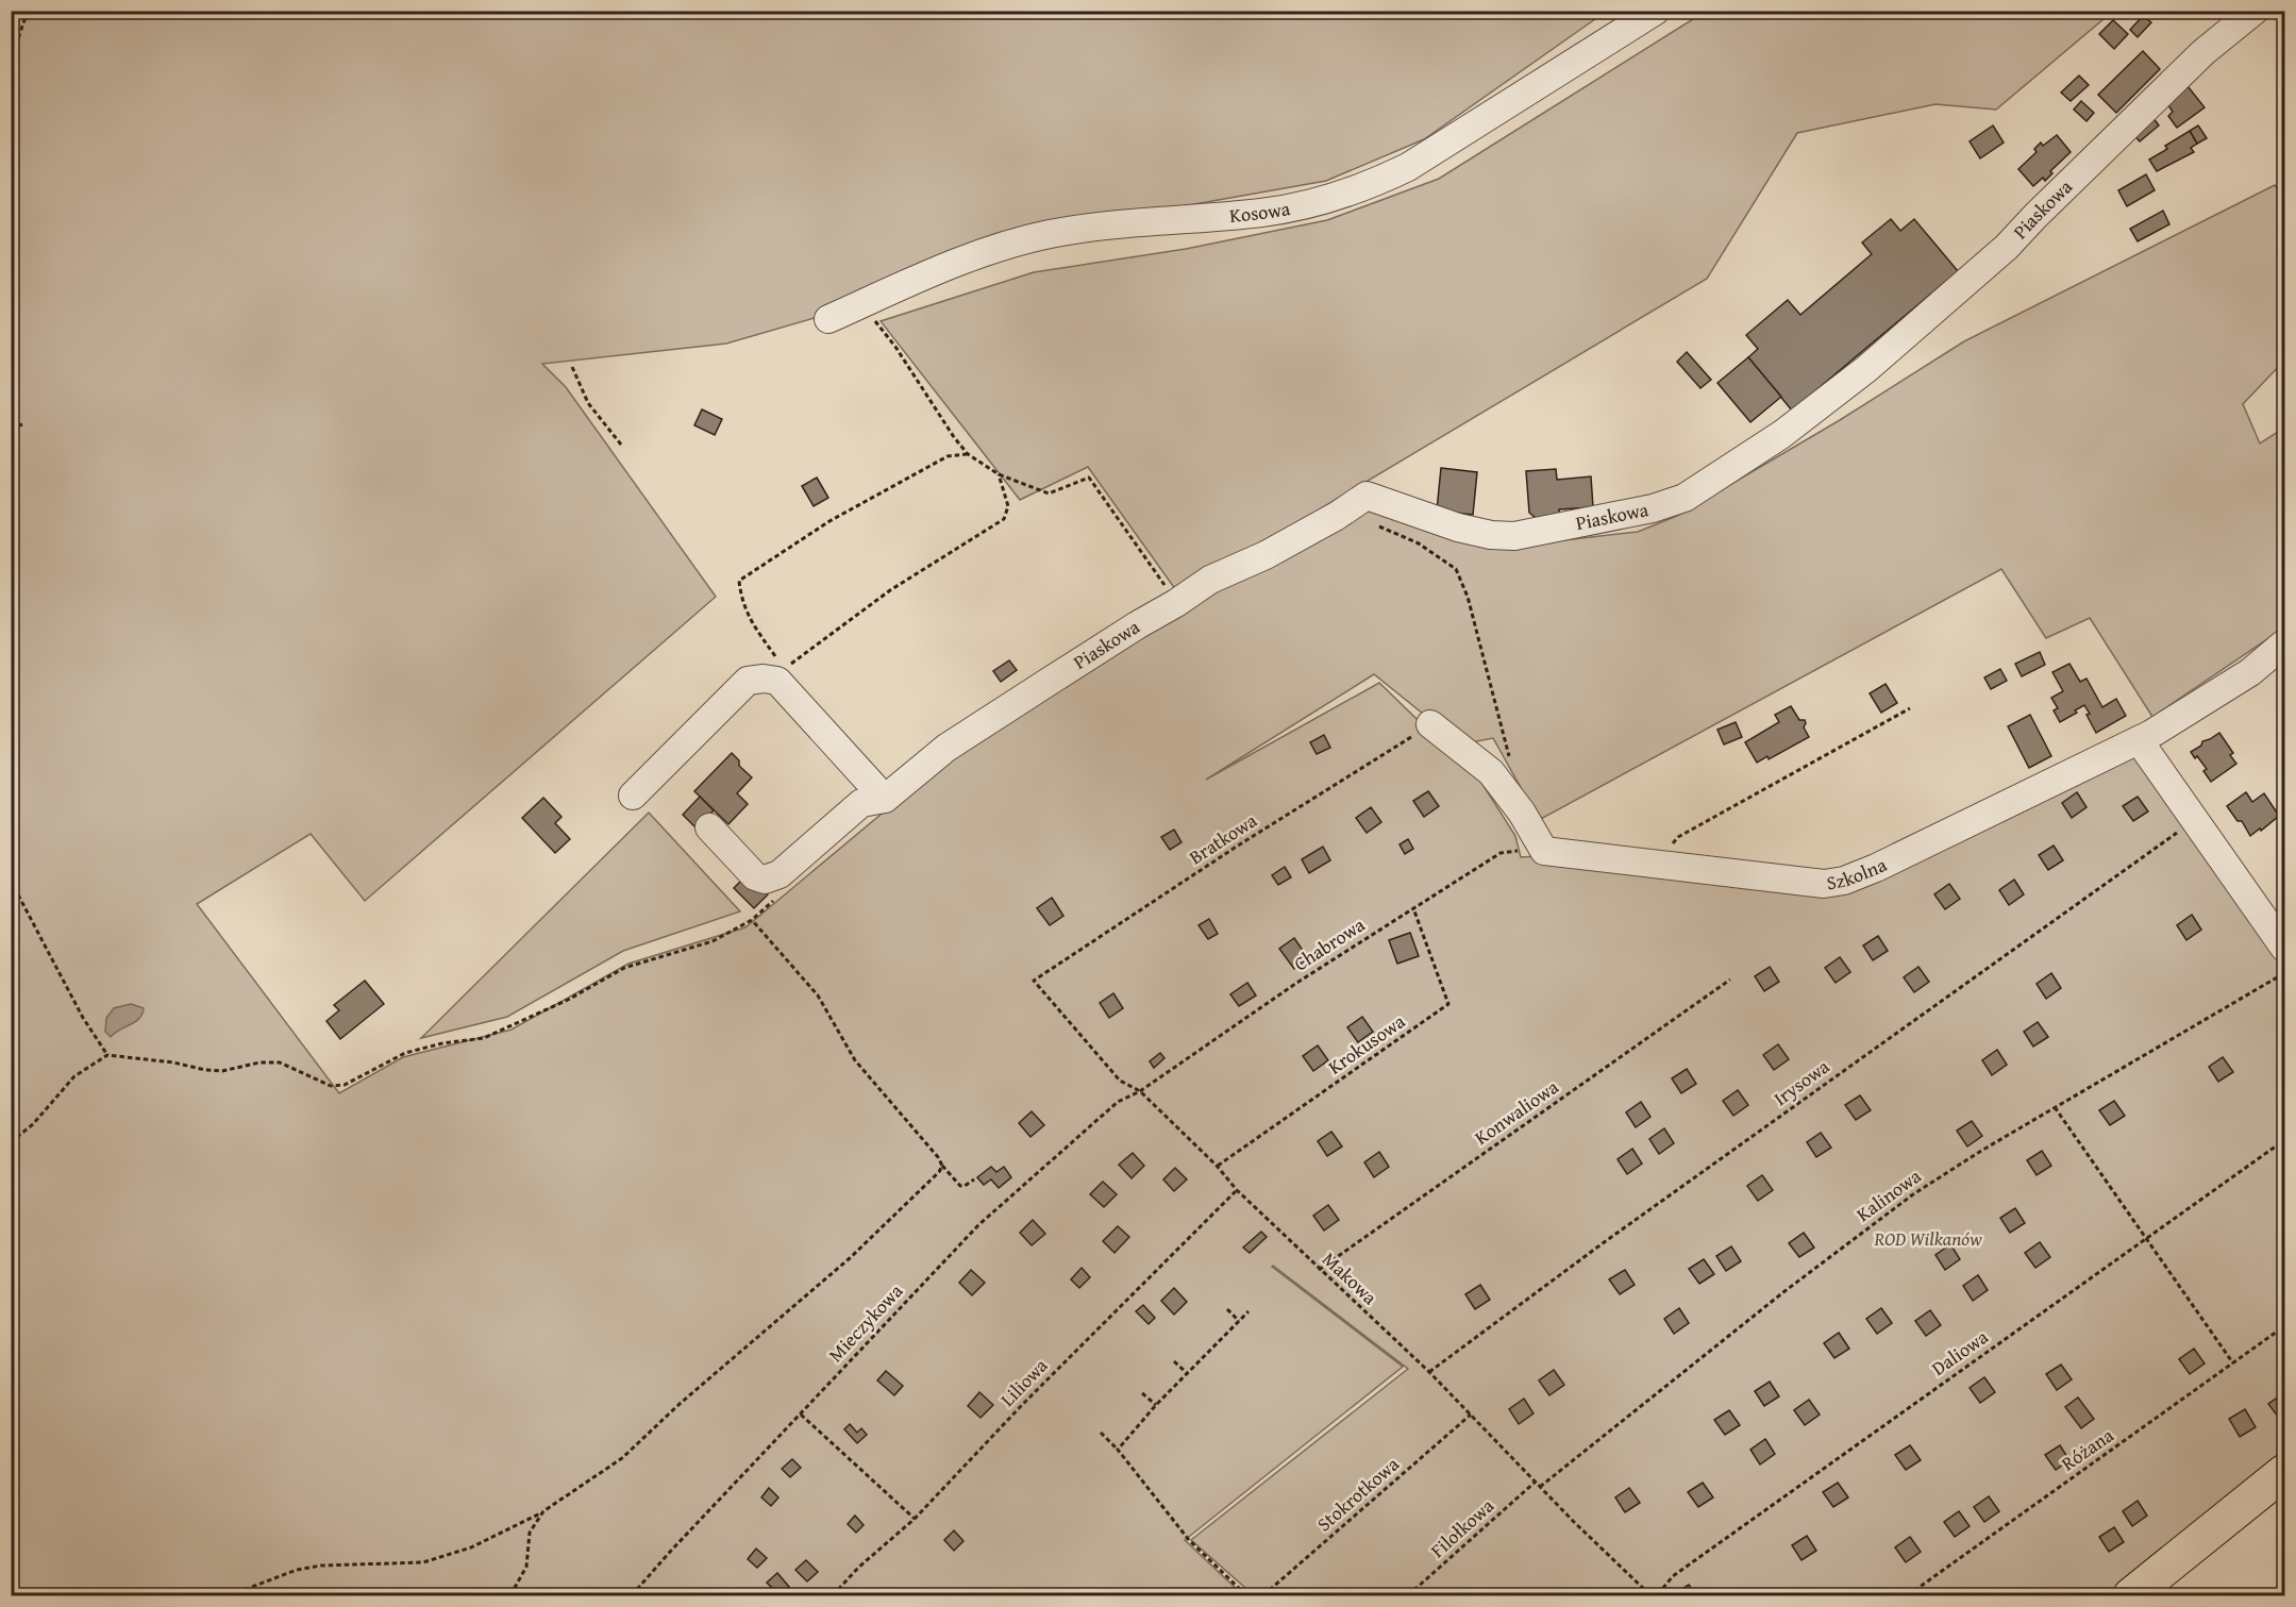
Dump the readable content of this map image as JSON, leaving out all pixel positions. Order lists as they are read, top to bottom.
{
  "streets": {
    "street": ["Piaskowa", "Kosowa", "Szkolna"],
    "path": [
      "Bratkowa",
      "Chabrowa",
      "Krokusowa",
      "Irysowa",
      "Konwaliowa",
      "Kalinowa",
      "Makowa",
      "Mieczykowa",
      "Daliowa",
      "Liliowa",
      "Różana",
      "Stokrotkowa",
      "Filołkowa"
    ]
  },
  "crossings": [
    ["Bratkowa", "Makowa"],
    ["Szkolna", "Chabrowa"],
    ["Chabrowa", "Krokusowa"],
    ["Chabrowa", "Makowa"],
    ["Chabrowa", "Mieczykowa"],
    ["Krokusowa", "Makowa"],
    ["Irysowa", "Makowa"],
    ["Konwaliowa", "Makowa"],
    ["Kalinowa", "Makowa"],
    ["Makowa", "Mieczykowa"],
    ["Makowa", "Liliowa"],
    ["Makowa", "Stokrotkowa"],
    ["Makowa", "Filołkowa"]
  ],
  "parks": ["ROD Wilkanów"]
}
